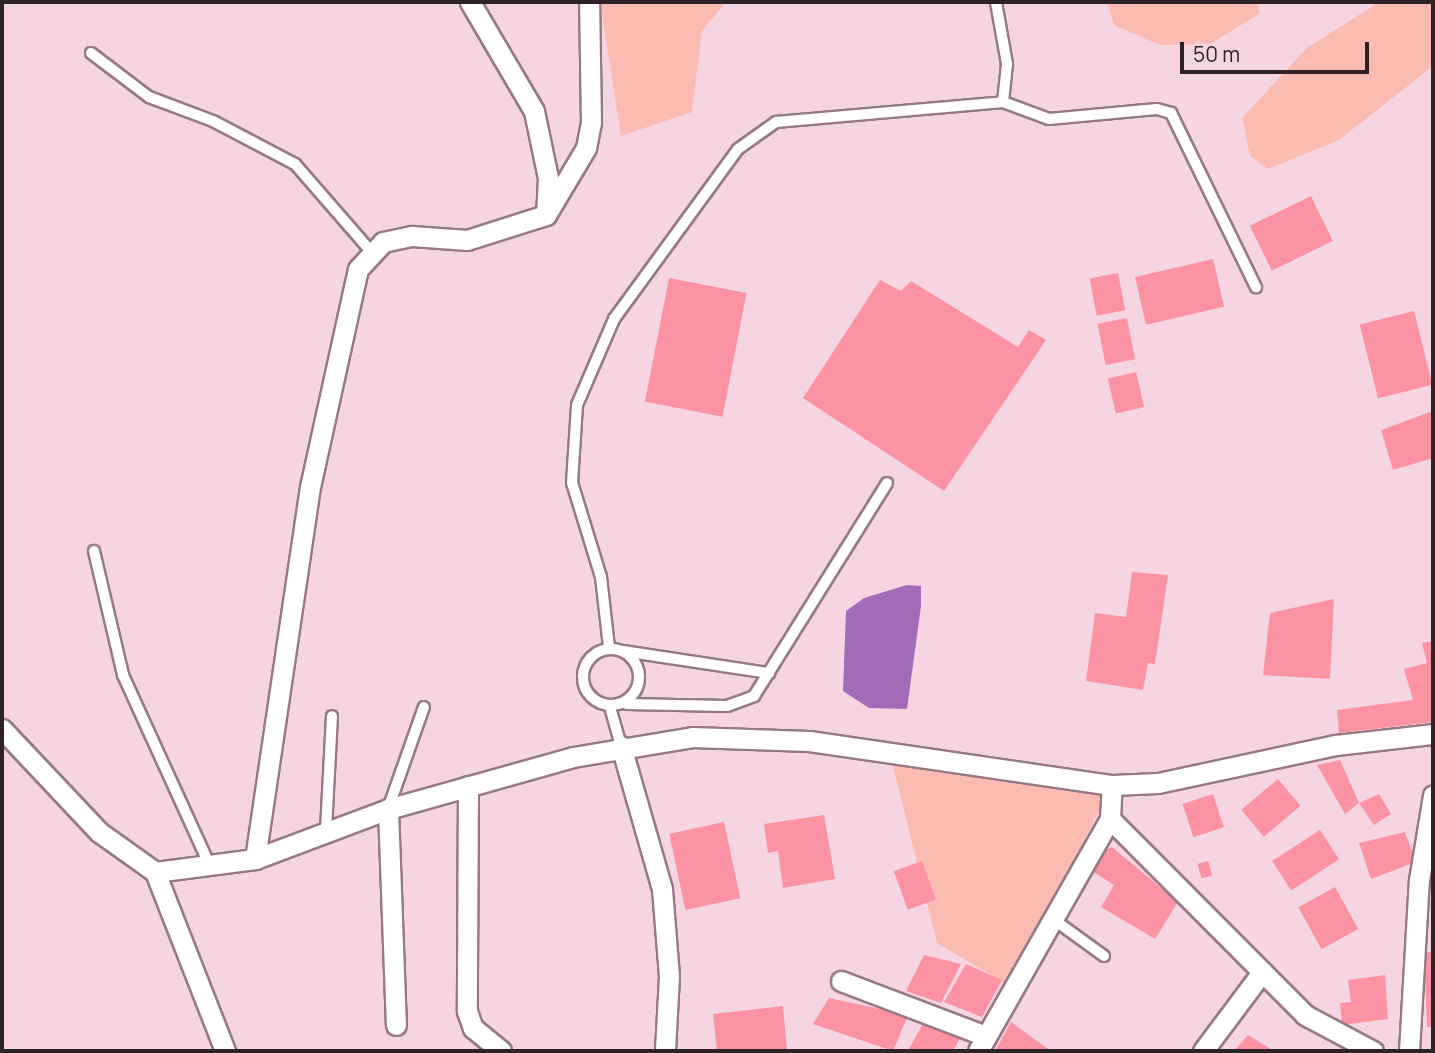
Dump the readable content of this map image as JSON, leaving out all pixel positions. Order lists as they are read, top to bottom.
{
  "scale_bar": "50 m"
}
